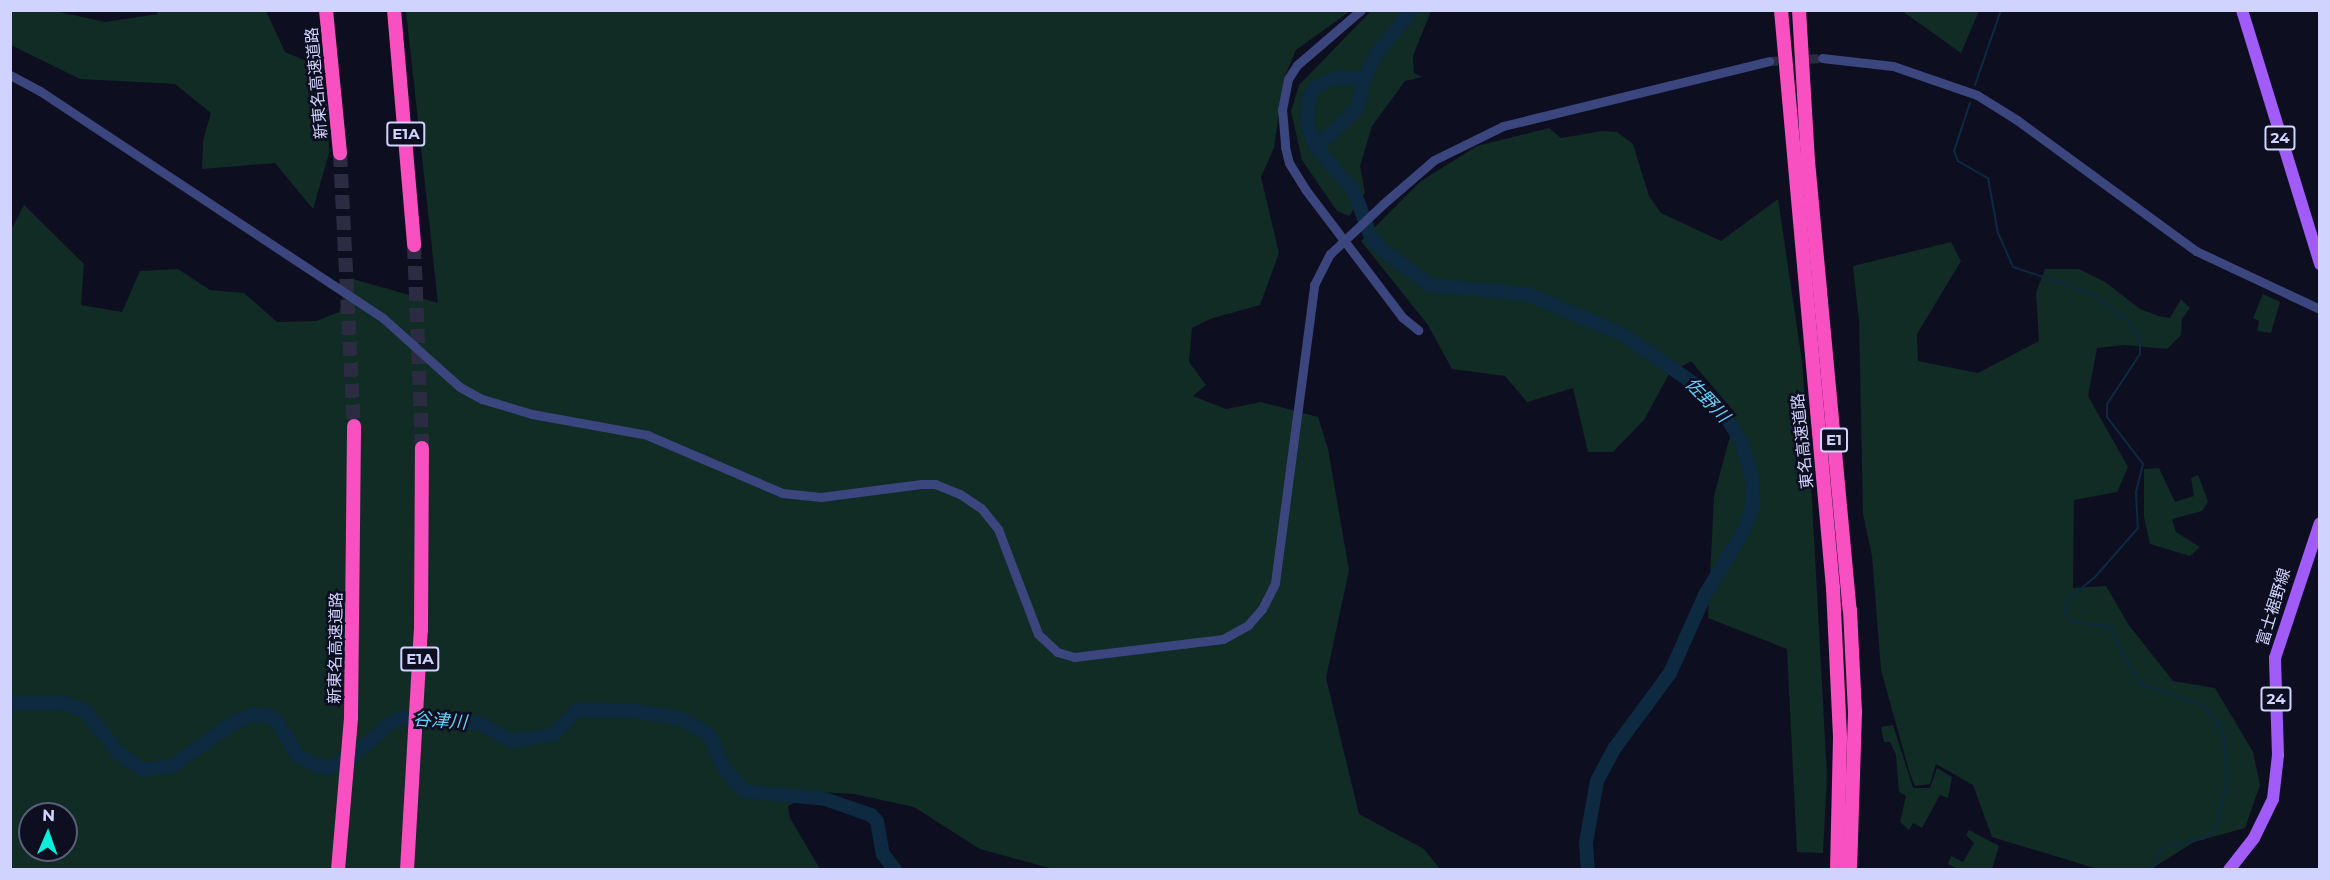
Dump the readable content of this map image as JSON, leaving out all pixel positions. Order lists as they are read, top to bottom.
{
  "streets": {
    "highway": [
      "新東名高速道路",
      "E1A",
      "E1",
      "東名高速道路"
    ],
    "main road": ["24", "富士裾野線"]
  },
  "water": ["佐野川", "谷津川"],
  "north": "top"
}
